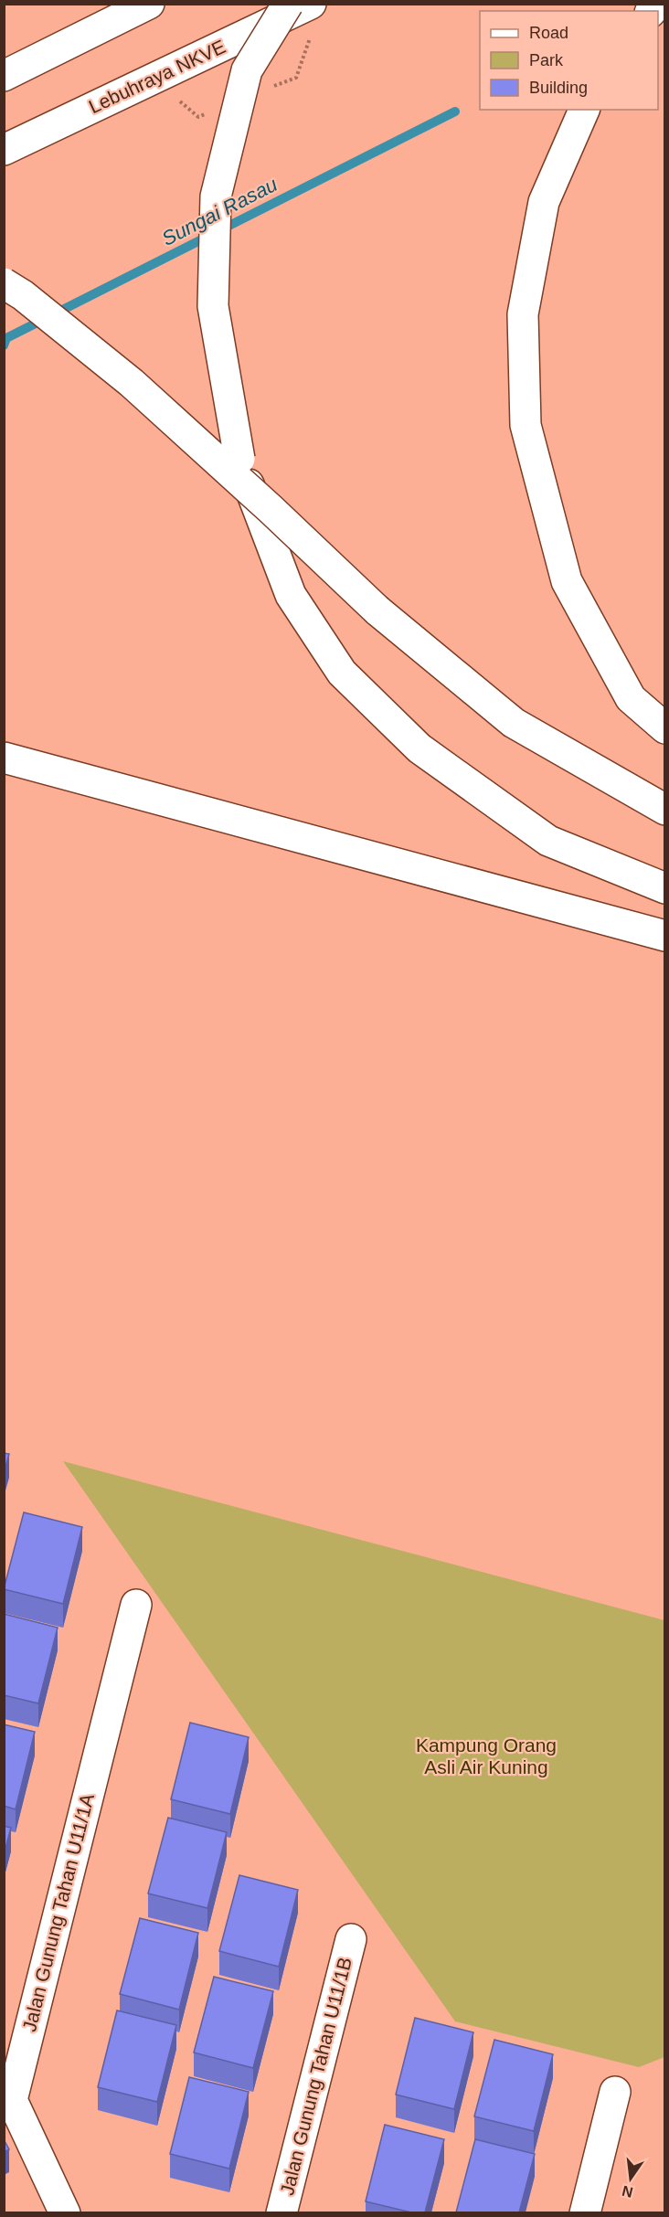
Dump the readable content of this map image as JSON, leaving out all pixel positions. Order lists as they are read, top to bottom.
{
  "streets": {
    "main road": ["Lebuhraya NKVE", "Jalan Gunung Tahan U11/1A", "Jalan Gunung Tahan U11/1B"]
  },
  "water": ["Sungai Rasau"],
  "parks": ["Kampung Orang Asli Air Kuning"],
  "legend": ["Road", "Park", "Building"],
  "north": "bottom"
}
